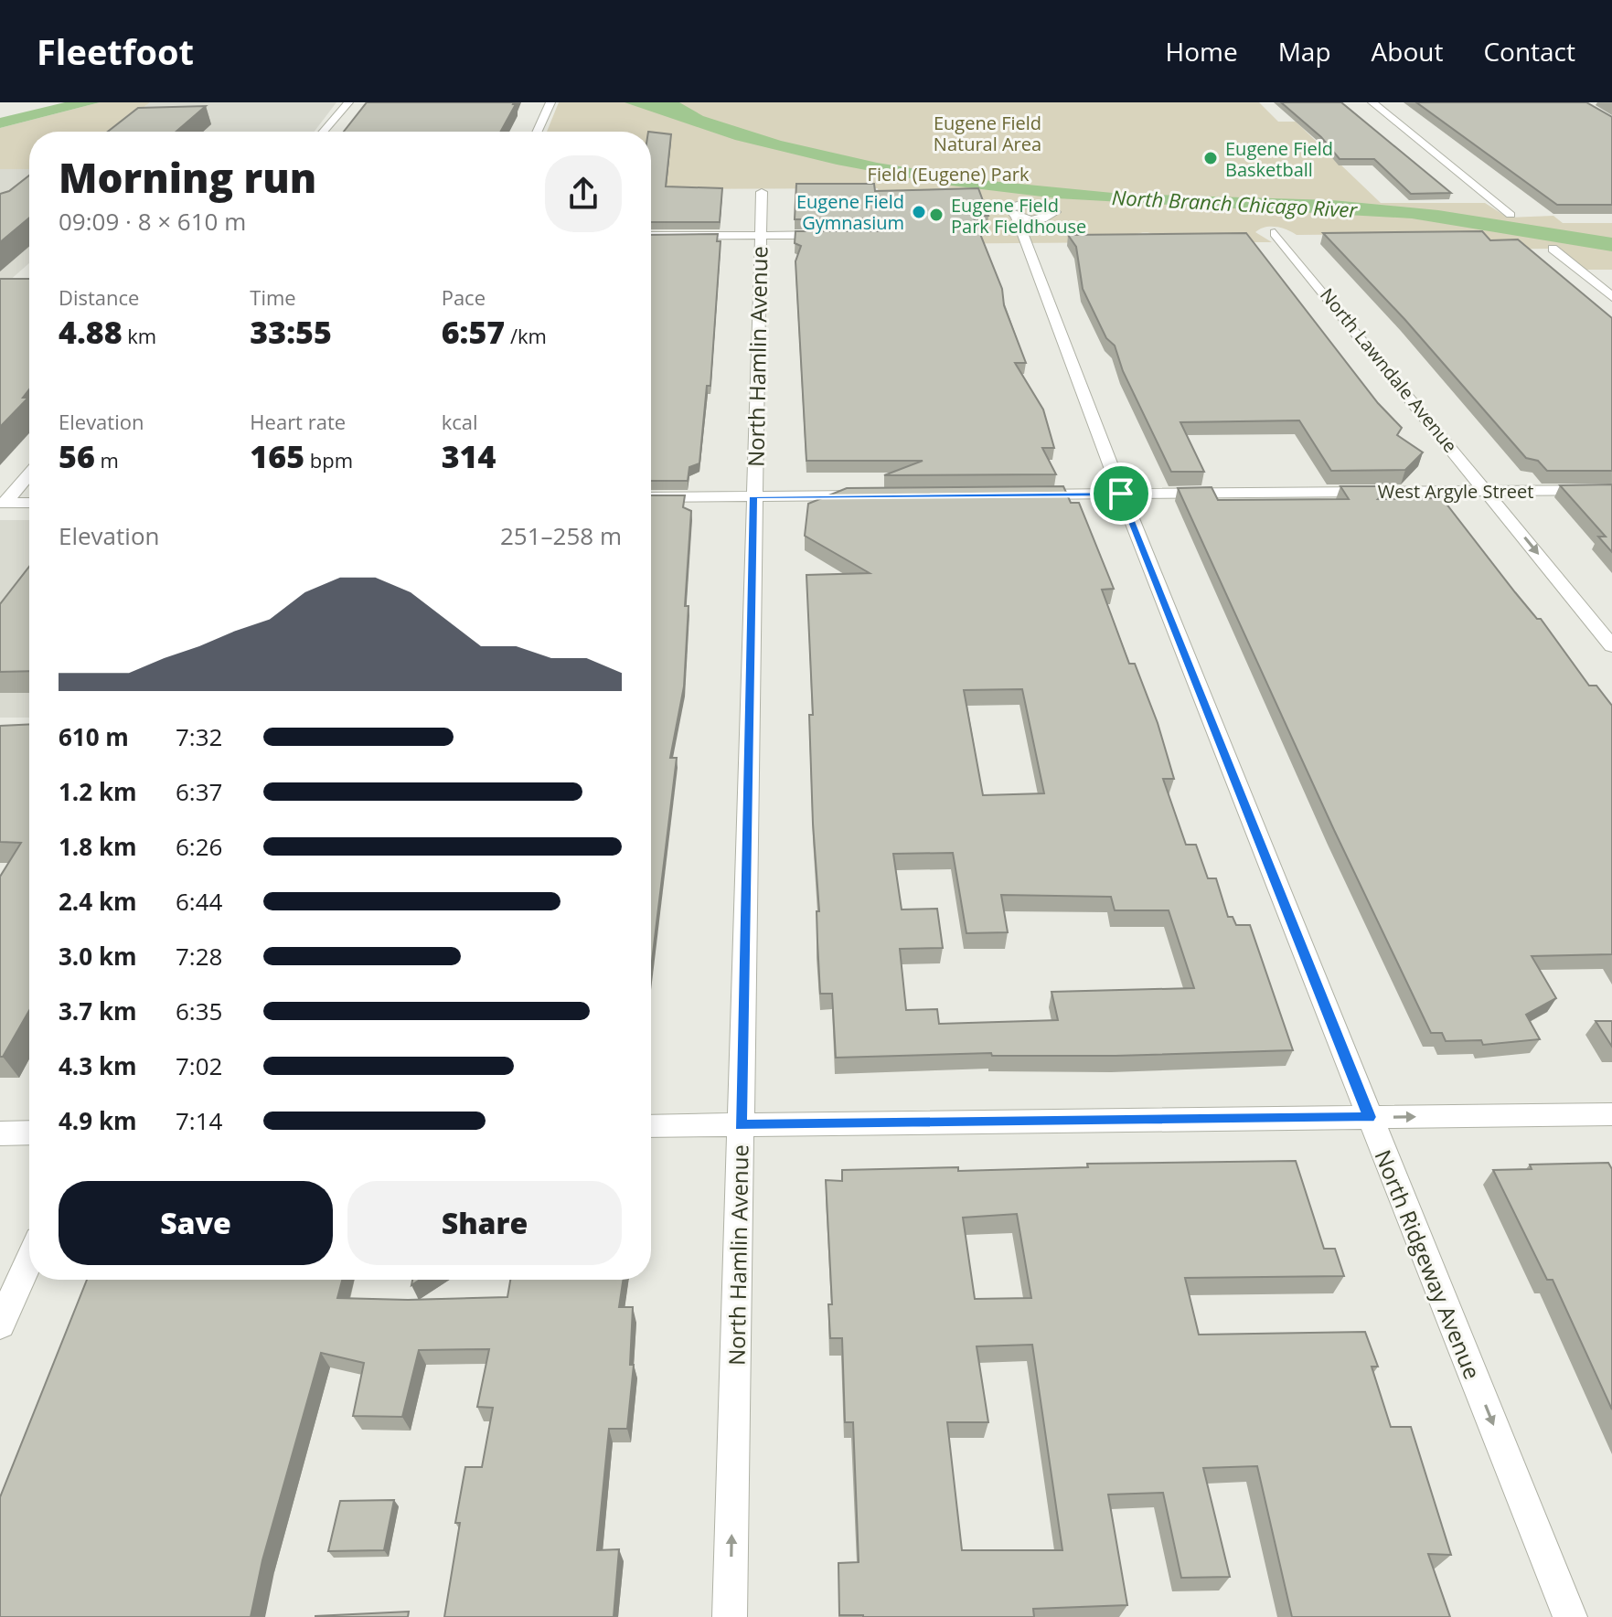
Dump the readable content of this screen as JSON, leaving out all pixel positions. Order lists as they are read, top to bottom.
{
  "streets": {
    "street": [
      "North Hamlin Avenue",
      "North Lawndale Avenue",
      "West Argyle Street",
      "North Ridgeway Avenue"
    ]
  },
  "crossings": [
    ["North Lawndale Avenue", "West Argyle Street"],
    ["West Argyle Street", "North Ridgeway Avenue"]
  ],
  "one_way": ["North Lawndale Avenue", "North Ridgeway Avenue"],
  "water": ["North Branch Chicago River"],
  "parks": ["Eugene Field Natural Area", "Field (Eugene) Park"],
  "places": ["Eugene Field Basketball", "Eugene Field Gymnasium", "Eugene Field Park Fieldhouse"],
  "page": {
    "header": "Fleetfoot",
    "nav": [
      "Home",
      "Map",
      "About",
      "Contact"
    ],
    "heading": ["Morning run", "09:09 · 8 × 610 m"],
    "stats": [
      ["Distance", "4.88 km"],
      ["Time", "33:55"],
      ["Pace", "6:57 /km"],
      ["Elevation", "56 m"],
      ["Heart rate", "165 bpm"],
      ["kcal", "314"]
    ],
    "chart": ["Elevation", "251–258 m"],
    "list": [
      {
        "name": "610 m",
        "note": "7:32"
      },
      {
        "name": "1.2 km",
        "note": "6:37"
      },
      {
        "name": "1.8 km",
        "note": "6:26"
      },
      {
        "name": "2.4 km",
        "note": "6:44"
      },
      {
        "name": "3.0 km",
        "note": "7:28"
      },
      {
        "name": "3.7 km",
        "note": "6:35"
      },
      {
        "name": "4.3 km",
        "note": "7:02"
      },
      {
        "name": "4.9 km",
        "note": "7:14"
      }
    ],
    "buttons": ["Save", "Share"]
  }
}
